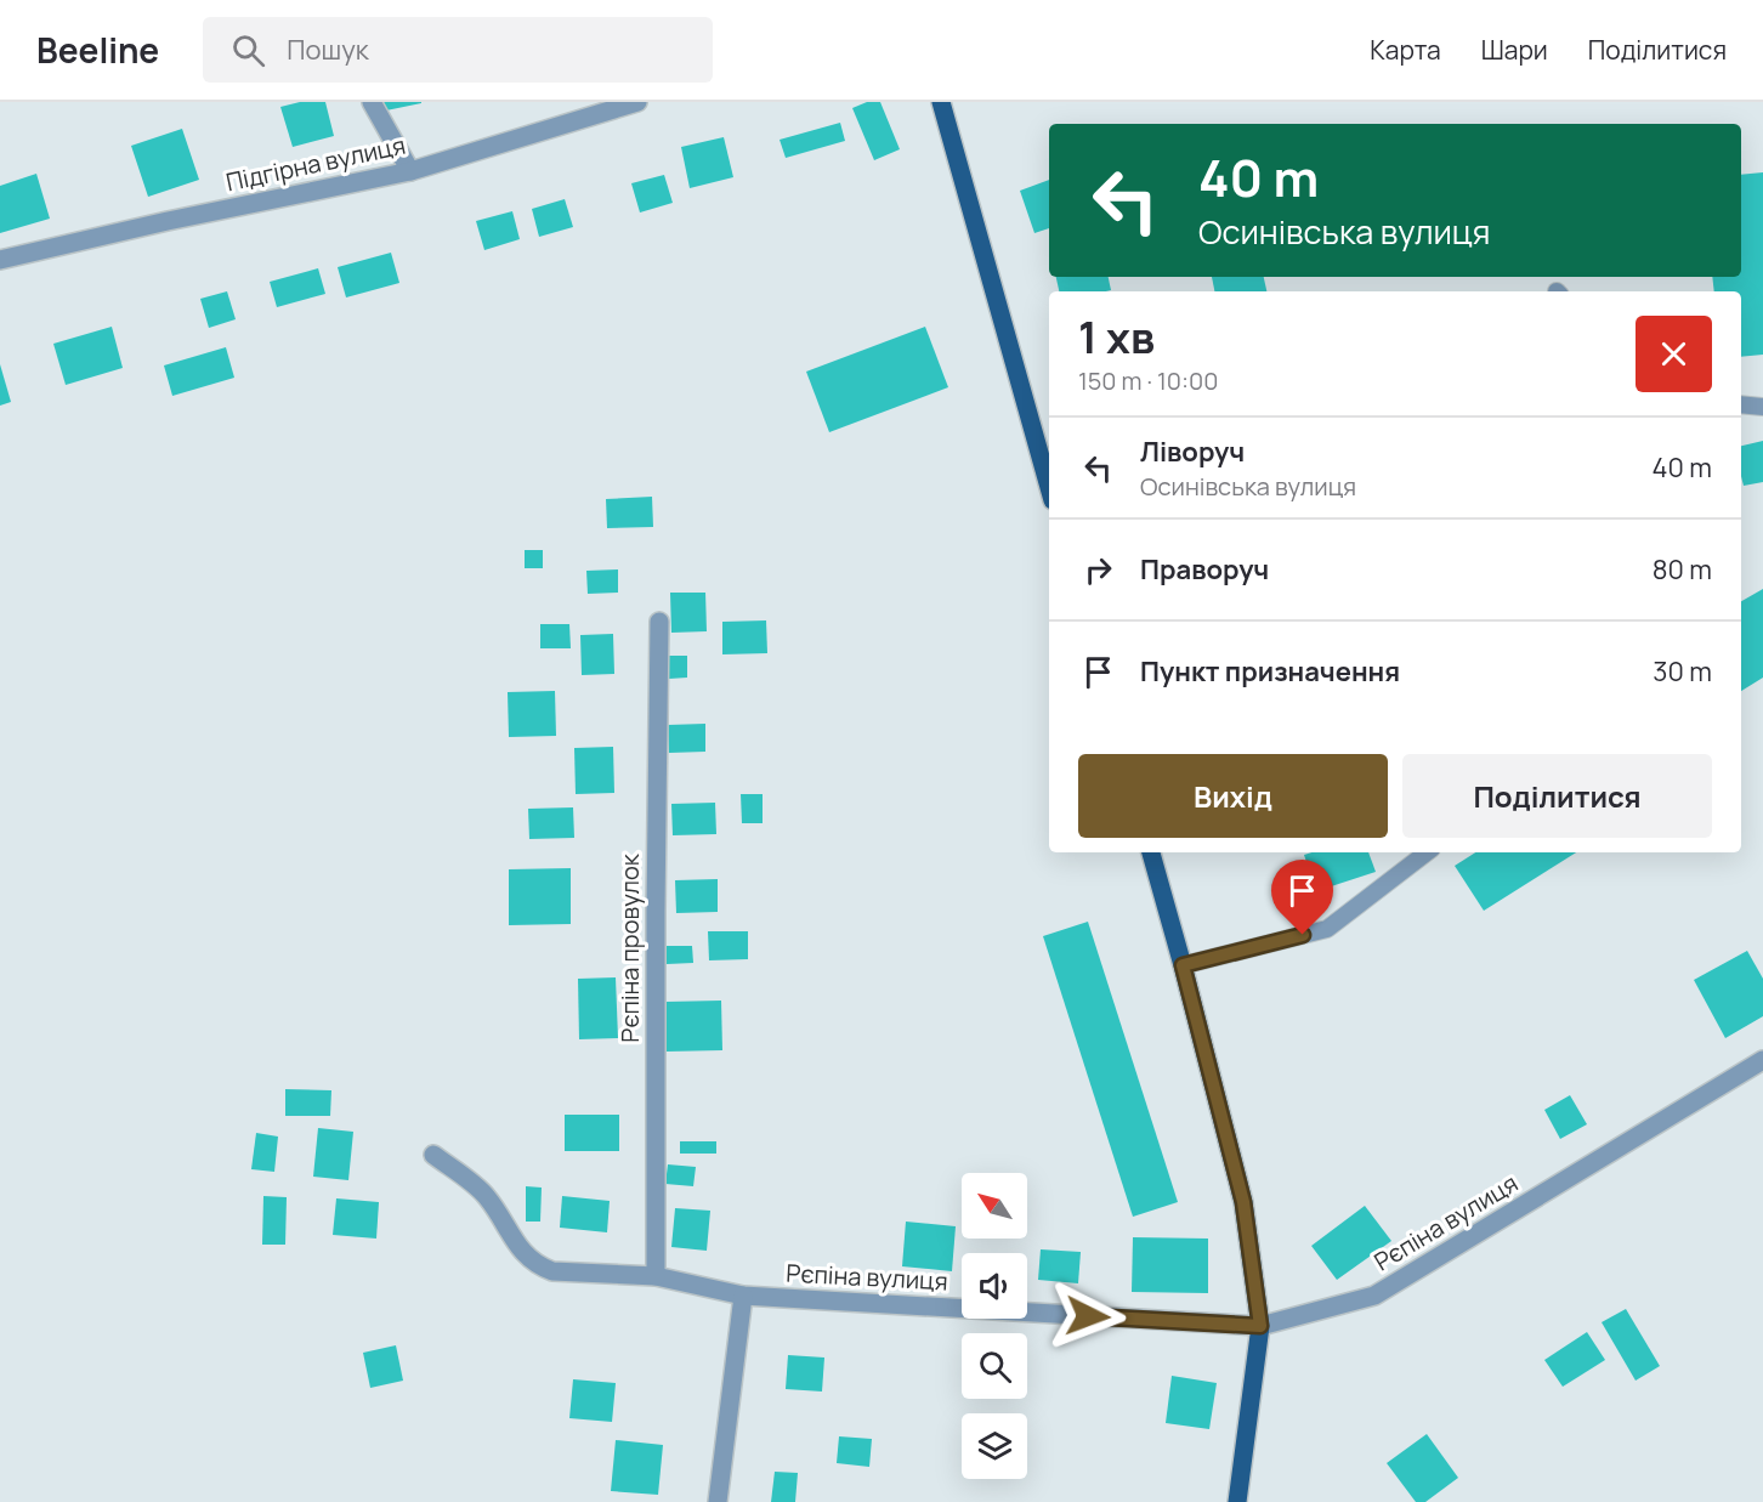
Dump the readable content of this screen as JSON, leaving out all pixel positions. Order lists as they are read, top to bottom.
{
  "streets": {
    "street": ["Підгірна вулиця", "Рєпіна провулок", "Рєпіна вулиця"]
  },
  "crossings": [
    ["Рєпіна провулок", "Рєпіна вулиця"]
  ],
  "north": "top left",
  "page": {
    "header": "Beeline",
    "search": "Пошук",
    "nav": ["Карта", "Шари", "Поділитися"],
    "turn": ["40 m", "Осинівська вулиця"],
    "heading": ["1 хв", "150 m · 10:00"],
    "list": [
      {
        "name": "Ліворуч",
        "note": "Осинівська вулиця",
        "value": "40 m"
      },
      {
        "name": "Праворуч",
        "value": "80 m"
      },
      {
        "name": "Пункт призначення",
        "value": "30 m"
      }
    ],
    "buttons": ["Вихід", "Поділитися"]
  }
}
